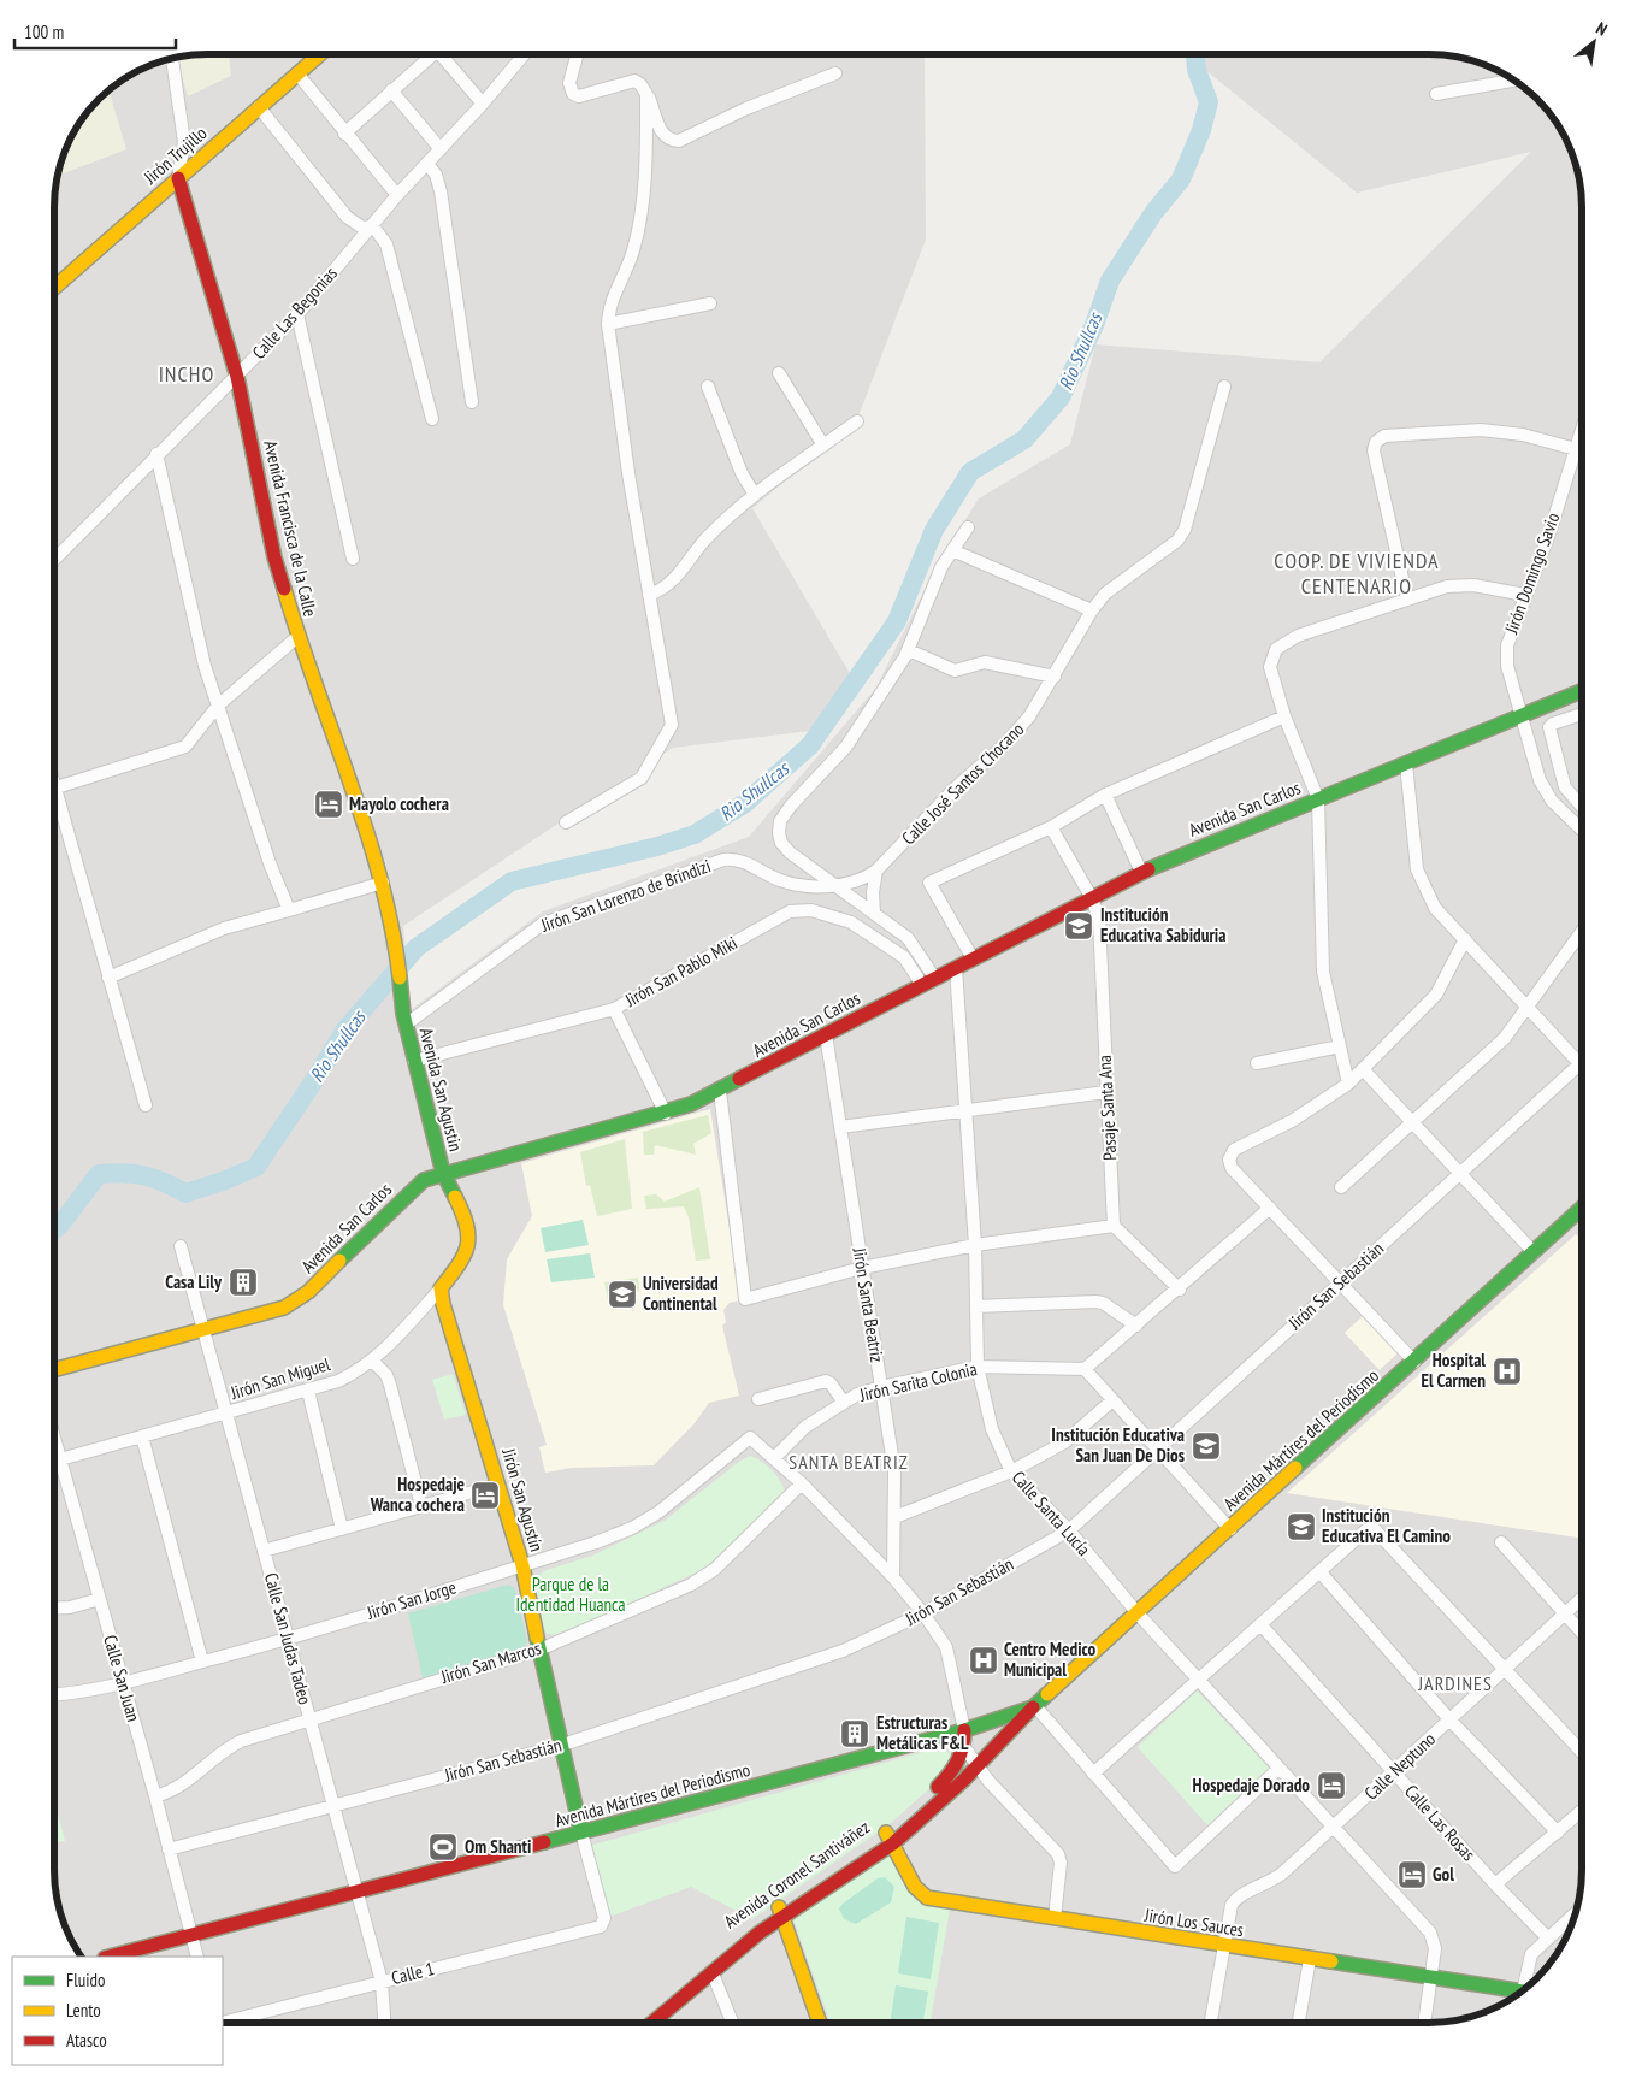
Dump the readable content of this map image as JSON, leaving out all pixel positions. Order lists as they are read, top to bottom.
{
  "streets": {
    "main road": [
      "Jirón Trujillo",
      "Avenida Francisca de la Calle",
      "Avenida San Carlos",
      "Avenida San Agustin",
      "Jirón San Miguel",
      "Avenida Mártires del Periodismo",
      "Jirón San Agustín",
      "Avenida Coronel Santiváñez",
      "Jirón Los Sauces"
    ],
    "street": [
      "Calle Las Begonias",
      "Jirón Domingo Savio",
      "Calle José Santos Chocano",
      "Jirón San Lorenzo de Brindizi",
      "Jirón San Pablo Miki",
      "Pasaje Santa Ana",
      "Jirón San Sebastián",
      "Jirón Santa Beatriz",
      "Jirón Sarita Colonia",
      "Calle Santa Lucía",
      "Jirón San Jorge",
      "Calle San Judas Tadeo",
      "Jirón San Marcos",
      "Calle San Juan",
      "Calle Neptuno",
      "Calle Las Rosas",
      "Calle 1"
    ]
  },
  "crossings": [
    ["Jirón Trujillo", "Avenida Francisca de la Calle"],
    ["Calle Las Begonias", "Avenida Francisca de la Calle"],
    ["Avenida Francisca de la Calle", "Avenida San Agustin"],
    ["Jirón Domingo Savio", "Avenida San Carlos"],
    ["Calle José Santos Chocano", "Jirón San Lorenzo de Brindizi"],
    ["Avenida San Carlos", "Jirón San Pablo Miki"],
    ["Avenida San Carlos", "Avenida San Agustin"],
    ["Avenida San Carlos", "Pasaje Santa Ana"],
    ["Avenida San Carlos", "Jirón Santa Beatriz"],
    ["Avenida San Carlos", "Jirón San Miguel"],
    ["Avenida San Carlos", "Calle Santa Lucía"],
    ["Avenida San Carlos", "Calle San Judas Tadeo"],
    ["Jirón San Lorenzo de Brindizi", "Avenida San Agustin"],
    ["Jirón San Pablo Miki", "Avenida San Agustin"],
    ["Avenida San Agustin", "Jirón San Miguel"],
    ["Jirón San Sebastián", "Jirón San Agustín"],
    ["Jirón San Sebastián", "Calle Santa Lucía"],
    ["Jirón San Sebastián", "Calle San Judas Tadeo"],
    ["Jirón San Sebastián", "Calle San Juan"],
    ["Jirón Santa Beatriz", "Jirón Sarita Colonia"],
    ["Jirón San Miguel", "Jirón San Agustín"],
    ["Jirón San Miguel", "Calle San Judas Tadeo"],
    ["Jirón San Miguel", "Calle San Juan"],
    ["Jirón Sarita Colonia", "Calle Santa Lucía"],
    ["Jirón Sarita Colonia", "Jirón San Jorge"],
    ["Avenida Mártires del Periodismo", "Jirón San Agustín"],
    ["Avenida Mártires del Periodismo", "Calle Santa Lucía"],
    ["Avenida Mártires del Periodismo", "Calle San Judas Tadeo"],
    ["Avenida Mártires del Periodismo", "Calle San Juan"],
    ["Avenida Mártires del Periodismo", "Avenida Coronel Santiváñez"],
    ["Avenida Mártires del Periodismo", "Calle 1"],
    ["Jirón San Agustín", "Jirón San Jorge"],
    ["Jirón San Agustín", "Jirón San Marcos"],
    ["Jirón San Agustín", "Calle 1"],
    ["Calle Santa Lucía", "Calle Neptuno"],
    ["Calle Santa Lucía", "Jirón Los Sauces"],
    ["Jirón San Jorge", "Calle San Judas Tadeo"],
    ["Jirón San Jorge", "Calle San Juan"],
    ["Calle San Judas Tadeo", "Jirón San Marcos"],
    ["Calle San Judas Tadeo", "Calle 1"],
    ["Jirón San Marcos", "Calle San Juan"],
    ["Calle Neptuno", "Calle Las Rosas"],
    ["Calle Neptuno", "Jirón Los Sauces"],
    ["Avenida Coronel Santiváñez", "Jirón Los Sauces"]
  ],
  "districts": [
    "INCHO",
    "COOP. DE VIVIENDA CENTENARIO",
    "SANTA BEATRIZ",
    "JARDINES"
  ],
  "water": ["Rio Shullcas"],
  "parks": ["Parque de la Identidad Huanca"],
  "places": {
    "hotel": [
      "Mayolo cochera",
      "Hospedaje Wanca cochera",
      "Hospedaje Dorado",
      "Gol"
    ],
    "school or university": [
      "Institución Educativa Sabiduria",
      "Universidad Continental",
      "Institución Educativa San Juan De Dios",
      "Institución Educativa El Camino"
    ],
    "building": ["Casa Lily", "Estructuras Metálicas F&L"],
    "hospital": ["Hospital El Carmen", "Centro Medico Municipal"],
    "sports": ["Om Shanti"]
  },
  "legend": ["Fluido", "Lento", "Atasco"],
  "scale_bar": "100 m",
  "north": "top right"
}
